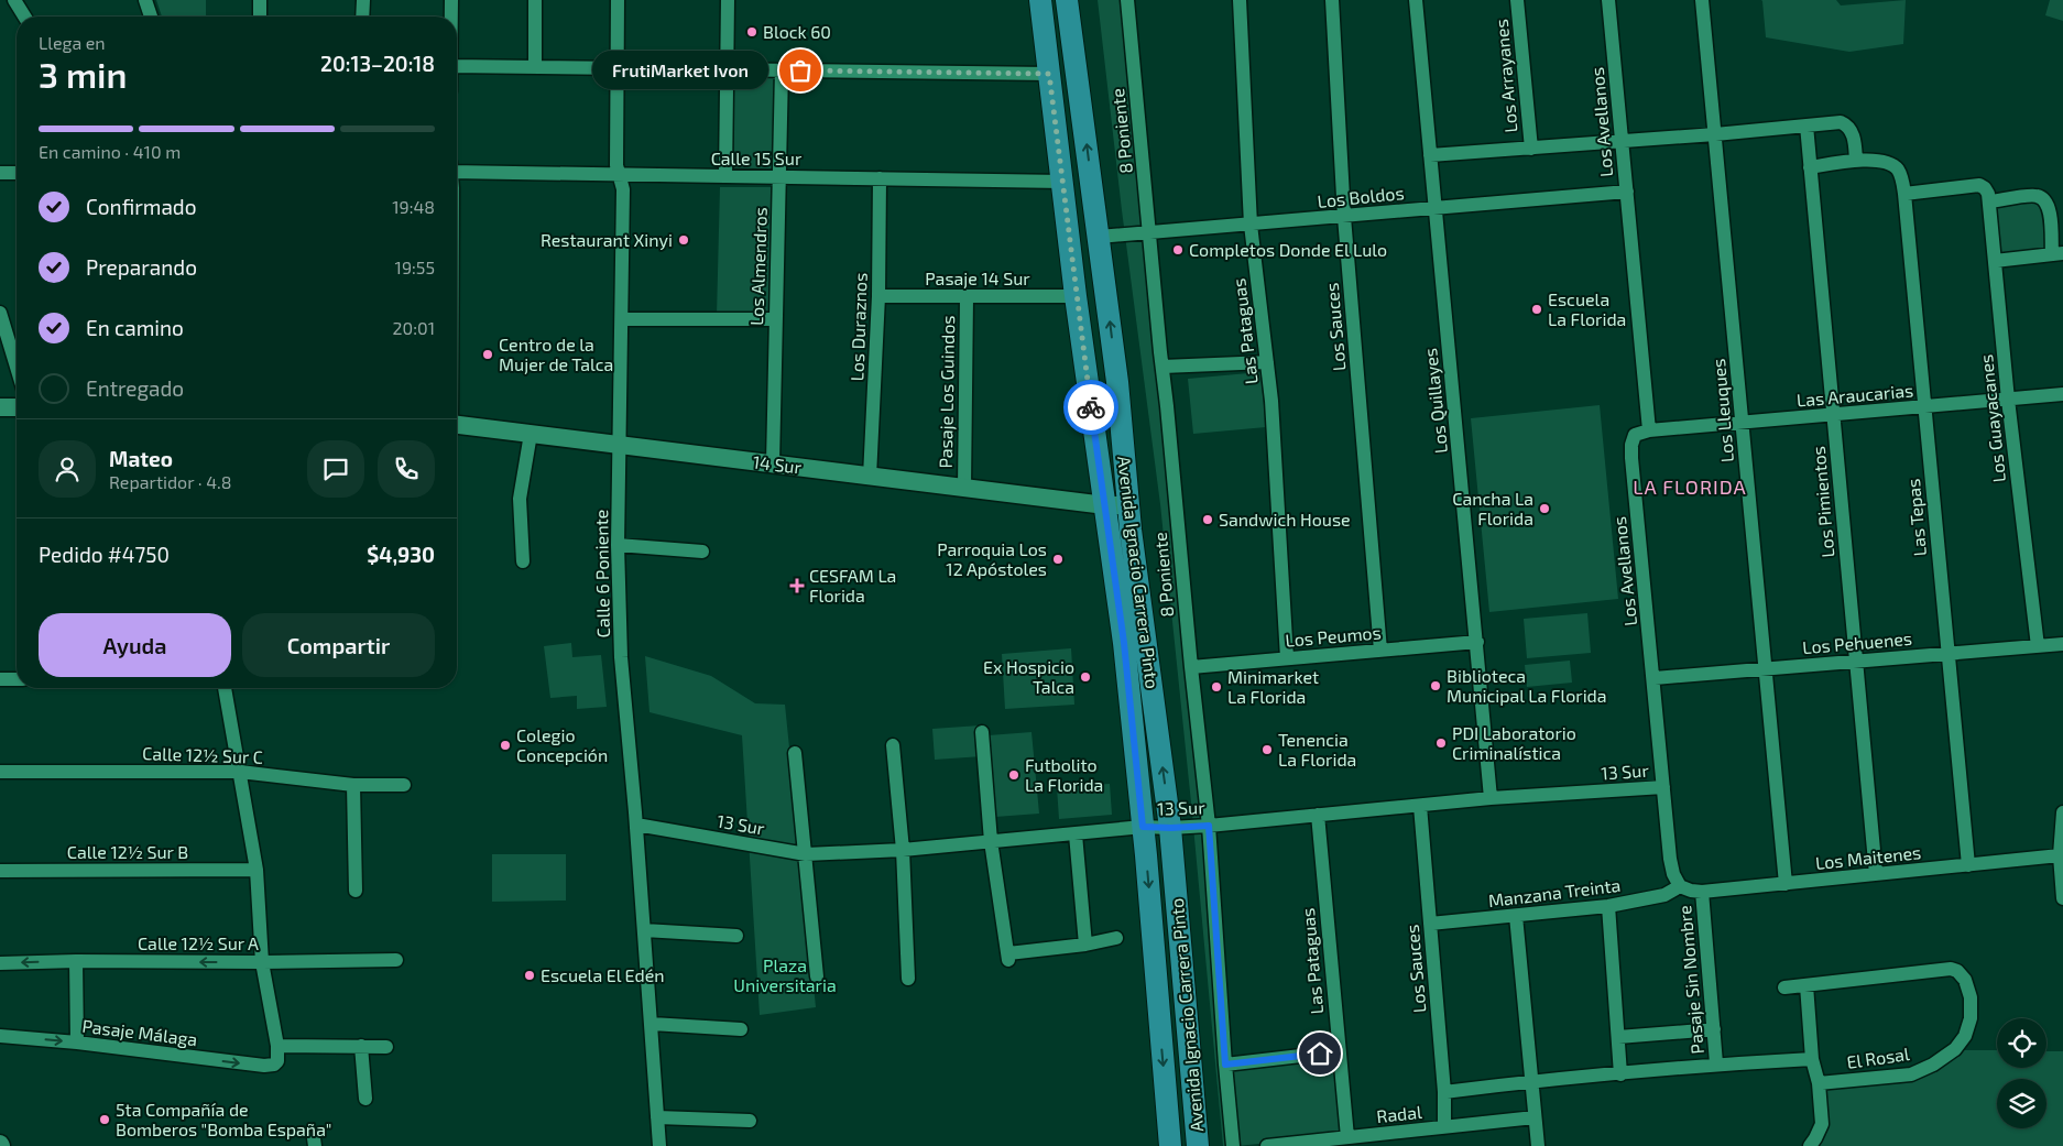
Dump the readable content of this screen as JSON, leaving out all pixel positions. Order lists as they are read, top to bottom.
{
  "streets": {
    "main road": ["Avenida Ignacio Carrera Pinto"],
    "street": [
      "Los Arrayanes",
      "Los Avellanos",
      "8 Poniente",
      "Calle 15 Sur",
      "Los Boldos",
      "Los Almendros",
      "Pasaje 14 Sur",
      "Los Duraznos",
      "Los Sauces",
      "Las Pataguas",
      "Pasaje Los Guindos",
      "Las Araucarias",
      "Los Quillayes",
      "Los Lleuques",
      "Los Guayacanes",
      "14 Sur",
      "Los Pimientos",
      "Las Tepas",
      "Calle 6 Poniente",
      "Los Peumos",
      "Los Pehuenes",
      "Calle 12½ Sur C",
      "13 Sur",
      "Calle 12½ Sur B",
      "Los Maitenes",
      "Manzana Treinta",
      "Calle 12½ Sur A",
      "Pasaje Sin Nombre",
      "Pasaje Málaga",
      "El Rosal",
      "Radal"
    ]
  },
  "crossings": [
    ["Los Avellanos", "Los Boldos"],
    ["Los Avellanos", "Las Araucarias"],
    ["Los Avellanos", "Los Pehuenes"],
    ["Los Avellanos", "13 Sur"],
    ["Los Avellanos", "Los Maitenes"],
    ["Los Avellanos", "Manzana Treinta"],
    ["8 Poniente", "Los Boldos"],
    ["8 Poniente", "Los Peumos"],
    ["8 Poniente", "13 Sur"],
    ["Calle 15 Sur", "Los Almendros"],
    ["Calle 15 Sur", "Los Duraznos"],
    ["Calle 15 Sur", "Avenida Ignacio Carrera Pinto"],
    ["Calle 15 Sur", "Calle 6 Poniente"],
    ["Los Boldos", "Los Sauces"],
    ["Los Boldos", "Las Pataguas"],
    ["Los Boldos", "Los Quillayes"],
    ["Los Boldos", "Avenida Ignacio Carrera Pinto"],
    ["Los Almendros", "14 Sur"],
    ["Pasaje 14 Sur", "Los Duraznos"],
    ["Pasaje 14 Sur", "Pasaje Los Guindos"],
    ["Pasaje 14 Sur", "Avenida Ignacio Carrera Pinto"],
    ["Los Duraznos", "14 Sur"],
    ["Los Sauces", "Los Peumos"],
    ["Los Sauces", "13 Sur"],
    ["Los Sauces", "Manzana Treinta"],
    ["Los Sauces", "Radal"],
    ["Las Pataguas", "Los Peumos"],
    ["Las Pataguas", "13 Sur"],
    ["Las Pataguas", "Radal"],
    ["Pasaje Los Guindos", "14 Sur"],
    ["Las Araucarias", "Los Lleuques"],
    ["Las Araucarias", "Los Guayacanes"],
    ["Las Araucarias", "Los Pimientos"],
    ["Las Araucarias", "Las Tepas"],
    ["Los Quillayes", "Los Peumos"],
    ["Los Quillayes", "13 Sur"],
    ["Los Lleuques", "Los Pehuenes"],
    ["Los Lleuques", "Los Maitenes"],
    ["Los Guayacanes", "Los Pehuenes"],
    ["14 Sur", "Avenida Ignacio Carrera Pinto"],
    ["14 Sur", "Calle 6 Poniente"],
    ["Los Pimientos", "Los Pehuenes"],
    ["Los Pimientos", "Los Maitenes"],
    ["Las Tepas", "Los Pehuenes"],
    ["Las Tepas", "Los Maitenes"],
    ["Avenida Ignacio Carrera Pinto", "13 Sur"],
    ["Calle 6 Poniente", "13 Sur"],
    ["Los Maitenes", "Manzana Treinta"],
    ["Los Maitenes", "Pasaje Sin Nombre"]
  ],
  "one_way": ["Calle 12½ Sur A"],
  "districts": ["LA FLORIDA"],
  "parks": ["Plaza Universitaria"],
  "places": {
    "other": [
      "Block 60",
      "FrutiMarket Ivon",
      "Restaurant Xinyi",
      "Completos Donde El Lulo",
      "Escuela La Florida",
      "Centro de la Mujer de Talca",
      "Cancha La Florida",
      "Sandwich House",
      "Parroquia Los 12 Apóstoles",
      "Ex Hospicio Talca",
      "Biblioteca Municipal La Florida",
      "Minimarket La Florida",
      "PDI Laboratorio Criminalística",
      "Colegio Concepción",
      "Tenencia La Florida",
      "Futbolito La Florida",
      "Escuela El Edén",
      "5ta Compañía de Bomberos \"Bomba España\""
    ],
    "health": ["CESFAM La Florida"]
  },
  "page": {
    "heading": ["3 min", "Llega en", "20:13–20:18"],
    "panel": [
      "Mateo",
      "Repartidor · 4.8",
      "Pedido #4750",
      "$4,930"
    ],
    "bubble": "FrutiMarket Ivon",
    "bar": "En camino · 410 m",
    "list": [
      ["Confirmado", "19:48"],
      ["Preparando", "19:55"],
      ["En camino", "20:01"],
      "Entregado"
    ],
    "buttons": ["Ayuda", "Compartir"]
  }
}
